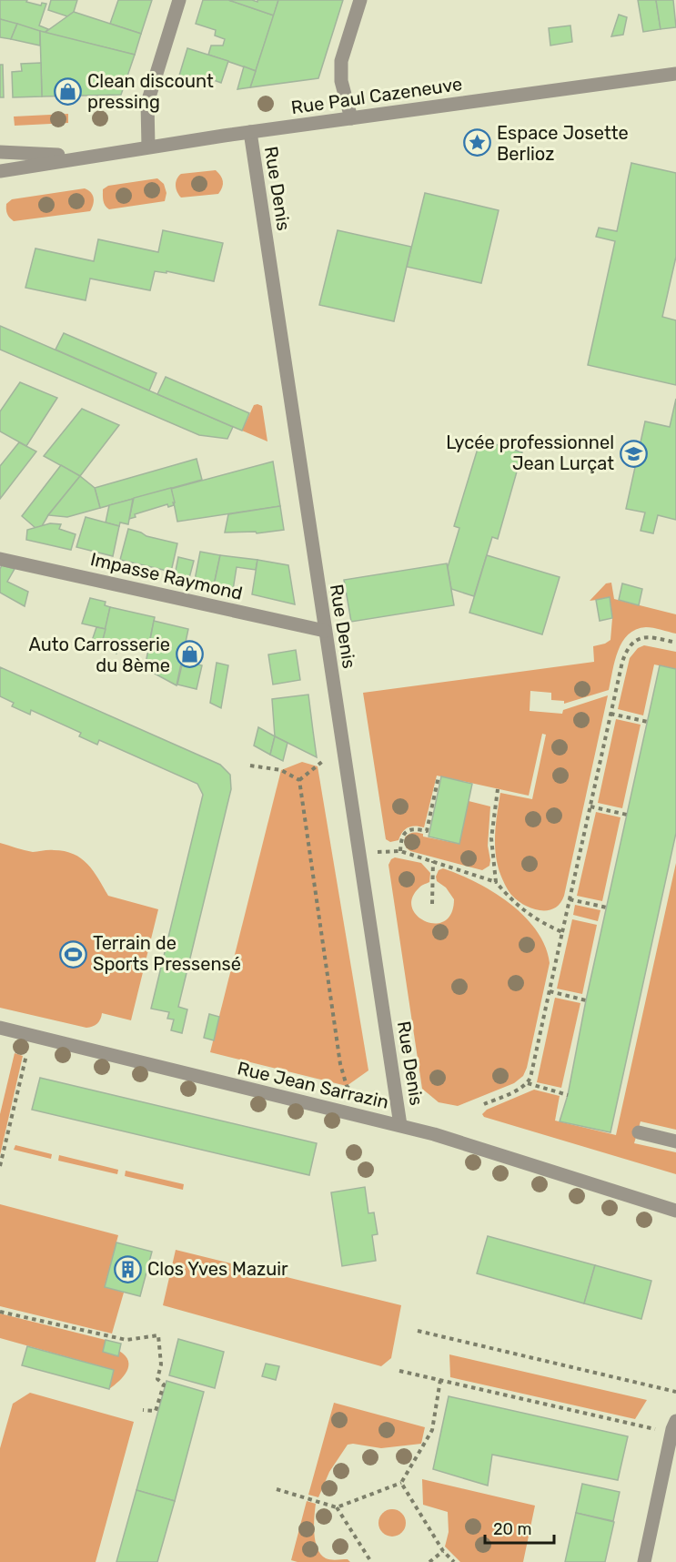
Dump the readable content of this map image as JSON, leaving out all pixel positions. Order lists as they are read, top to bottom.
{
  "streets": {
    "street": [
      "Rue Paul Cazeneuve",
      "Rue Denis",
      "Impasse Raymond",
      "Rue Jean Sarrazin"
    ]
  },
  "crossings": [
    ["Rue Paul Cazeneuve", "Rue Denis"],
    ["Rue Denis", "Impasse Raymond"],
    ["Rue Denis", "Rue Jean Sarrazin"]
  ],
  "places": {
    "shop": ["Clean discount pressing", "Auto Carrosserie du 8ème"],
    "place": ["Espace Josette Berlioz"],
    "school or university": ["Lycée professionnel Jean Lurçat"],
    "sports": ["Terrain de Sports Pressensé"],
    "building": ["Clos Yves Mazuir"]
  },
  "scale_bar": "20 m"
}
